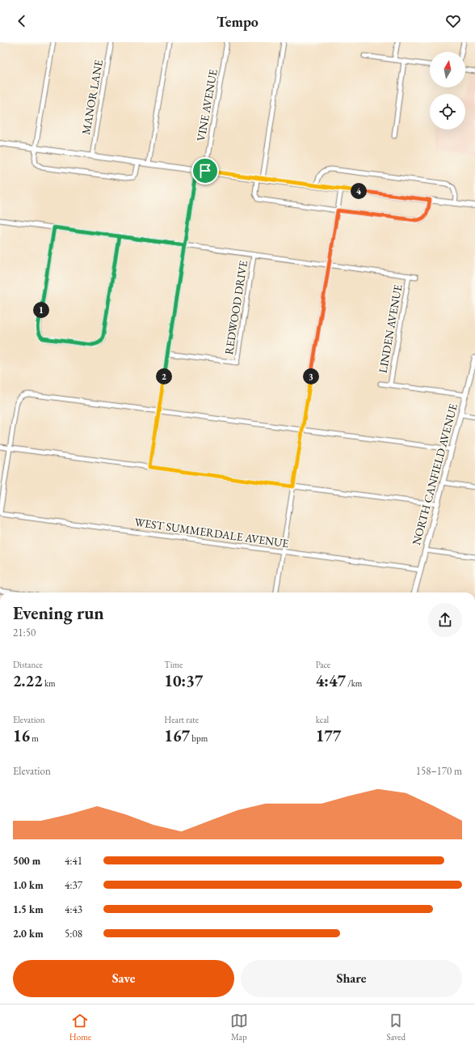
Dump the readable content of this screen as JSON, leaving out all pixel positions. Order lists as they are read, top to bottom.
{
  "streets": {
    "street": [
      "MANOR LANE",
      "VINE AVENUE",
      "REDWOOD DRIVE",
      "LINDEN AVENUE",
      "NORTH CANFIELD AVENUE",
      "WEST SUMMERDALE AVENUE"
    ]
  },
  "crossings": [
    ["NORTH CANFIELD AVENUE", "WEST SUMMERDALE AVENUE"]
  ],
  "north": "top",
  "page": {
    "header": "Tempo",
    "pins": [
      "4",
      "1",
      "2",
      "3"
    ],
    "heading": ["Evening run", "21:50"],
    "stats": [
      ["Distance", "2.22 km"],
      ["Time", "10:37"],
      ["Pace", "4:47 /km"],
      ["Elevation", "16 m"],
      ["Heart rate", "167 bpm"],
      ["kcal", "177"]
    ],
    "chart": ["Elevation", "158–170 m"],
    "list": [
      {
        "name": "500 m",
        "note": "4:41"
      },
      {
        "name": "1.0 km",
        "note": "4:37"
      },
      {
        "name": "1.5 km",
        "note": "4:43"
      },
      {
        "name": "2.0 km",
        "note": "5:08"
      }
    ],
    "buttons": ["Save", "Share"],
    "tabs": ["Home", "Map", "Saved"]
  }
}
